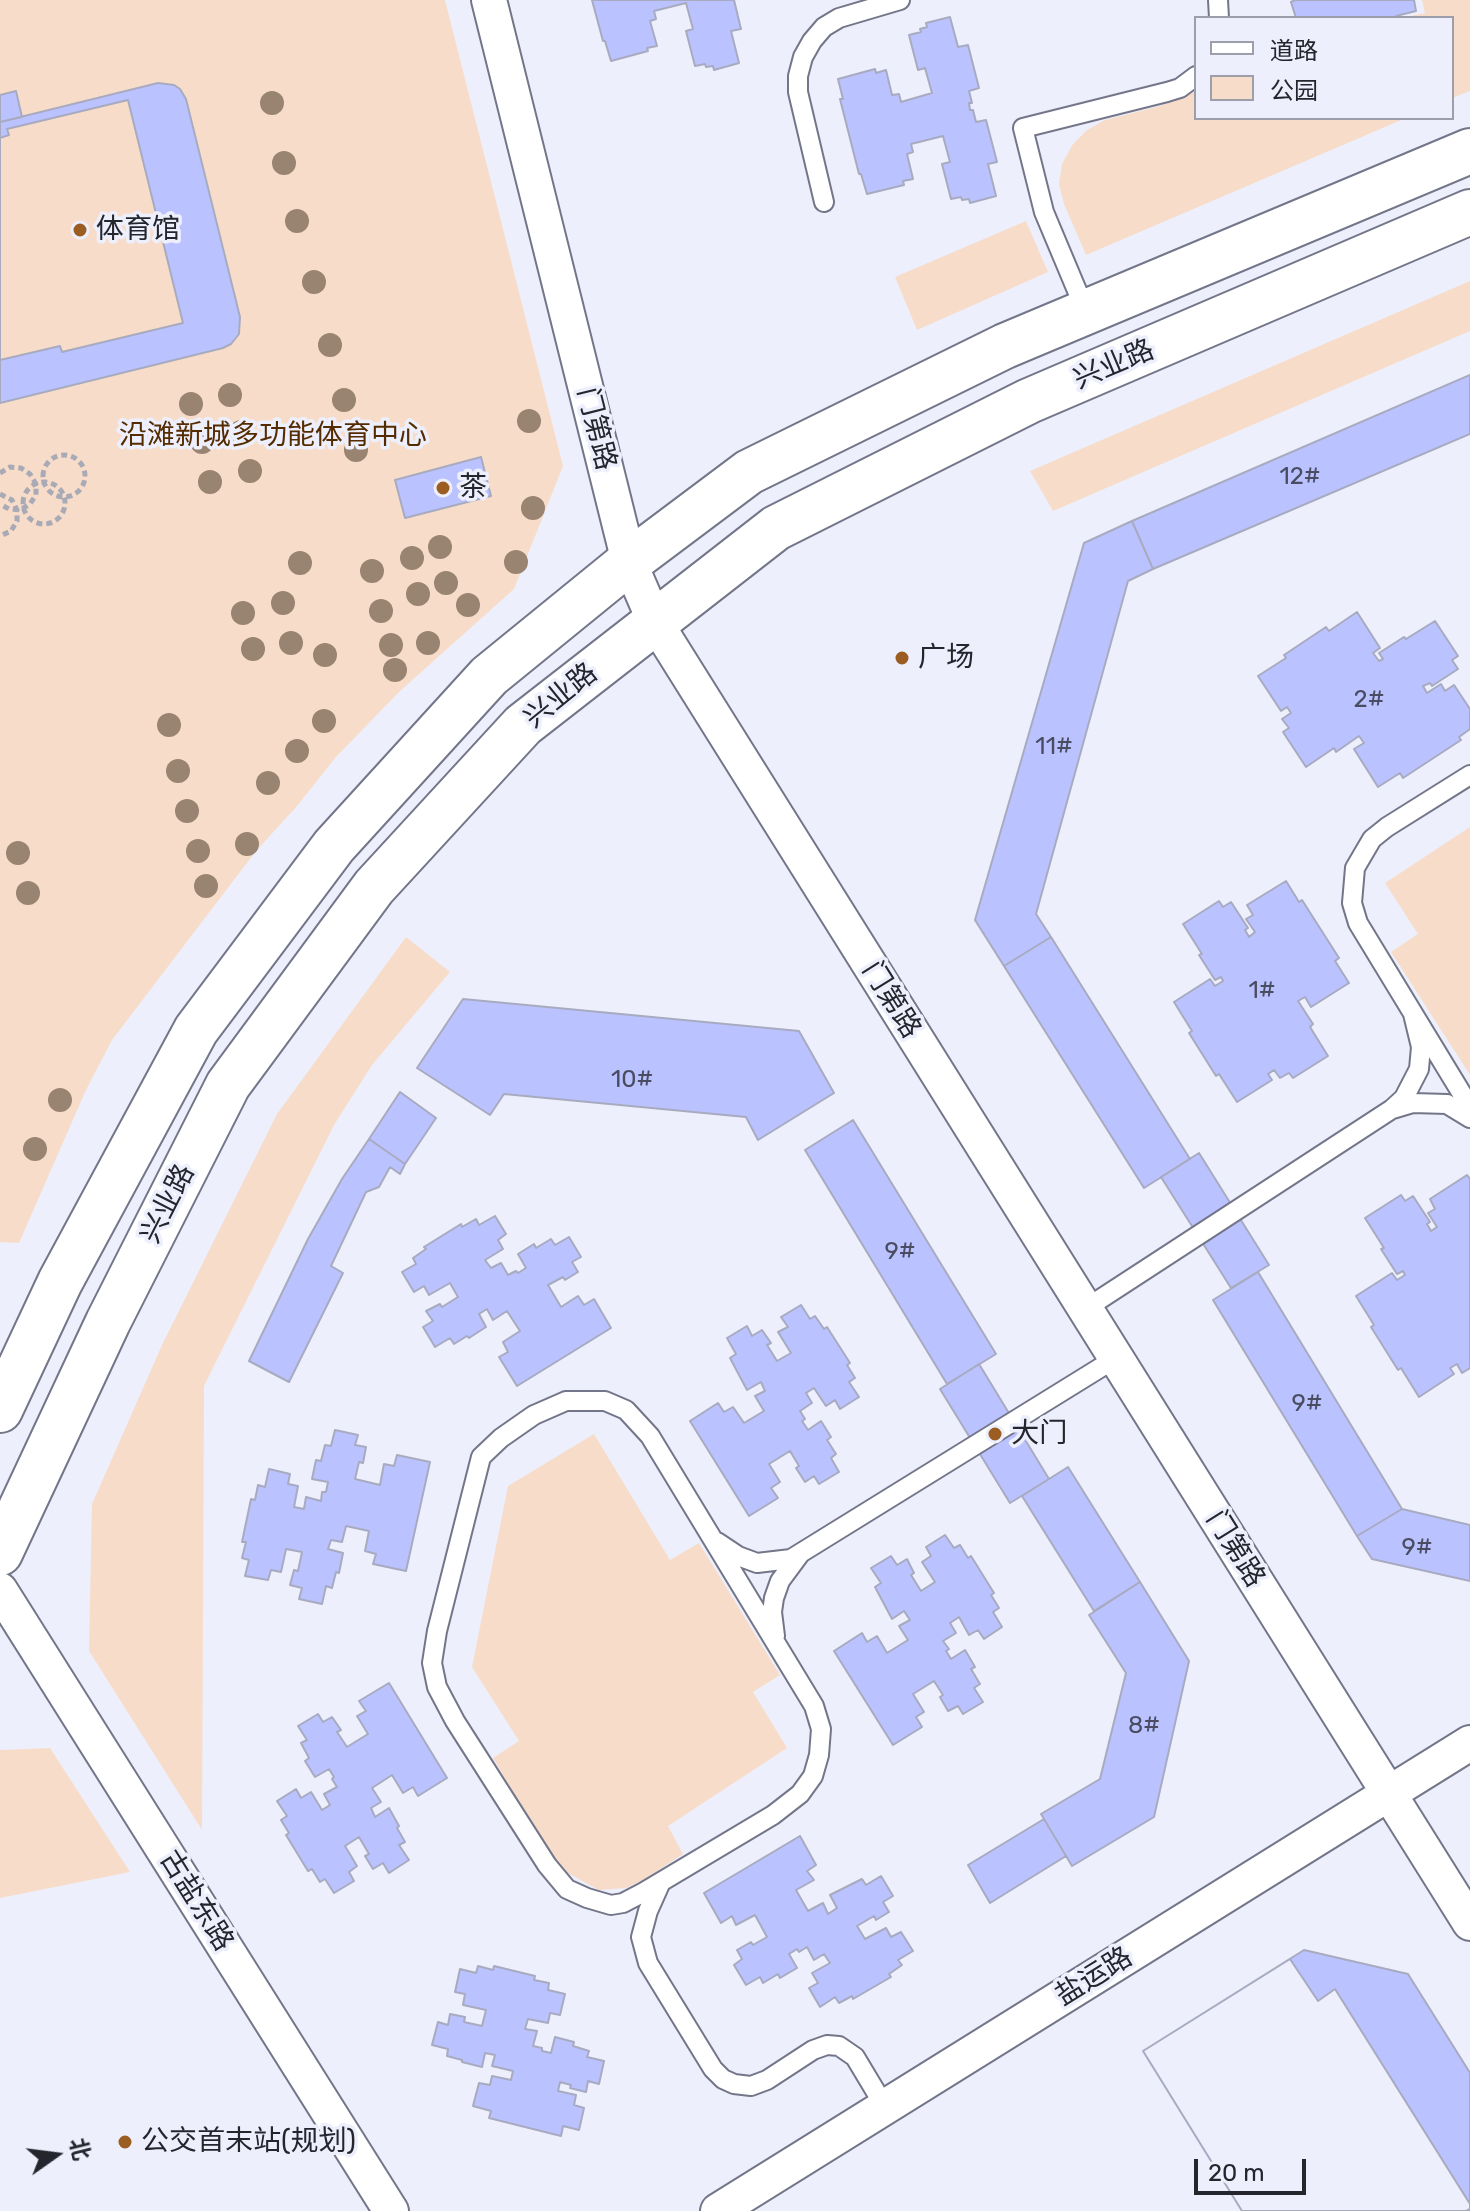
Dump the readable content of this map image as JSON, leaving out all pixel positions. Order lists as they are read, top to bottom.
{
  "streets": {
    "street": [
      "兴业路",
      "门第路",
      "古盐东路",
      "盐运路"
    ]
  },
  "crossings": [
    ["兴业路", "门第路"],
    ["门第路", "盐运路"]
  ],
  "parks": ["沿滩新城多功能体育中心"],
  "places": [
    "体育馆",
    "茶",
    "广场",
    "大门",
    "公交首末站(规划)"
  ],
  "house_numbers": [
    "12#",
    "2#",
    "11#",
    "1#",
    "10#",
    "9#",
    "9#",
    "9#",
    "8#"
  ],
  "legend": ["道路", "公园"],
  "scale_bar": "20 m",
  "north": "right"
}
